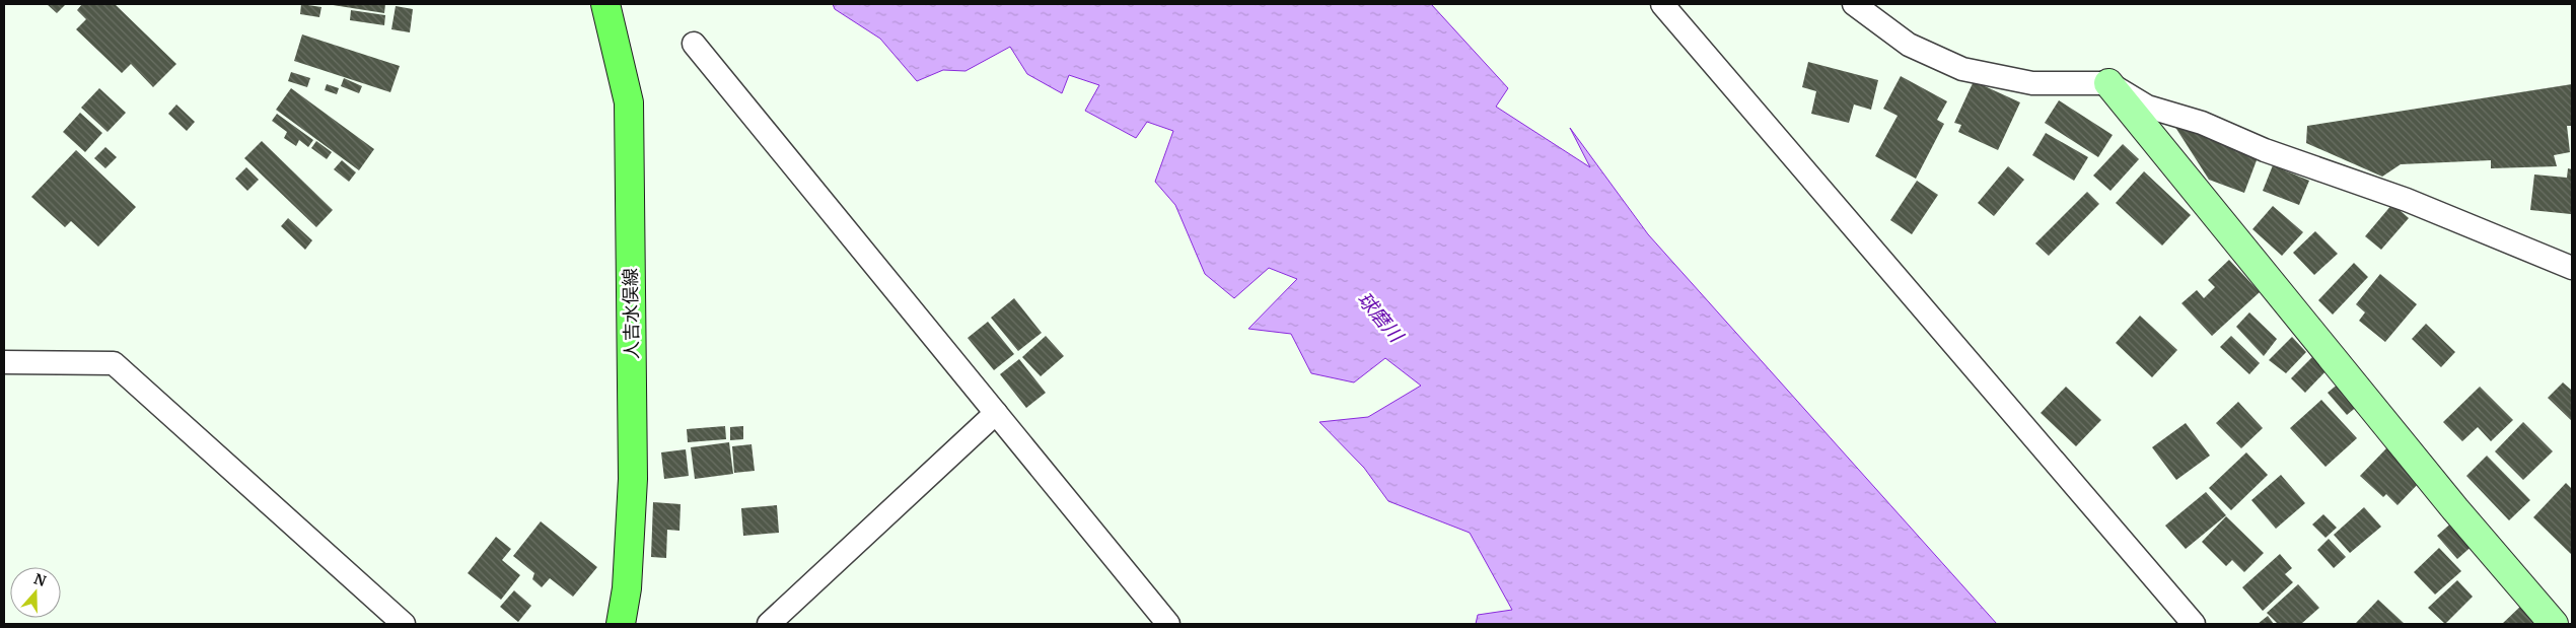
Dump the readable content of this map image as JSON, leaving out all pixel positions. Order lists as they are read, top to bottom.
{
  "streets": {
    "main road": ["人吉水俣線"]
  },
  "water": ["球磨川"],
  "north": "top"
}
